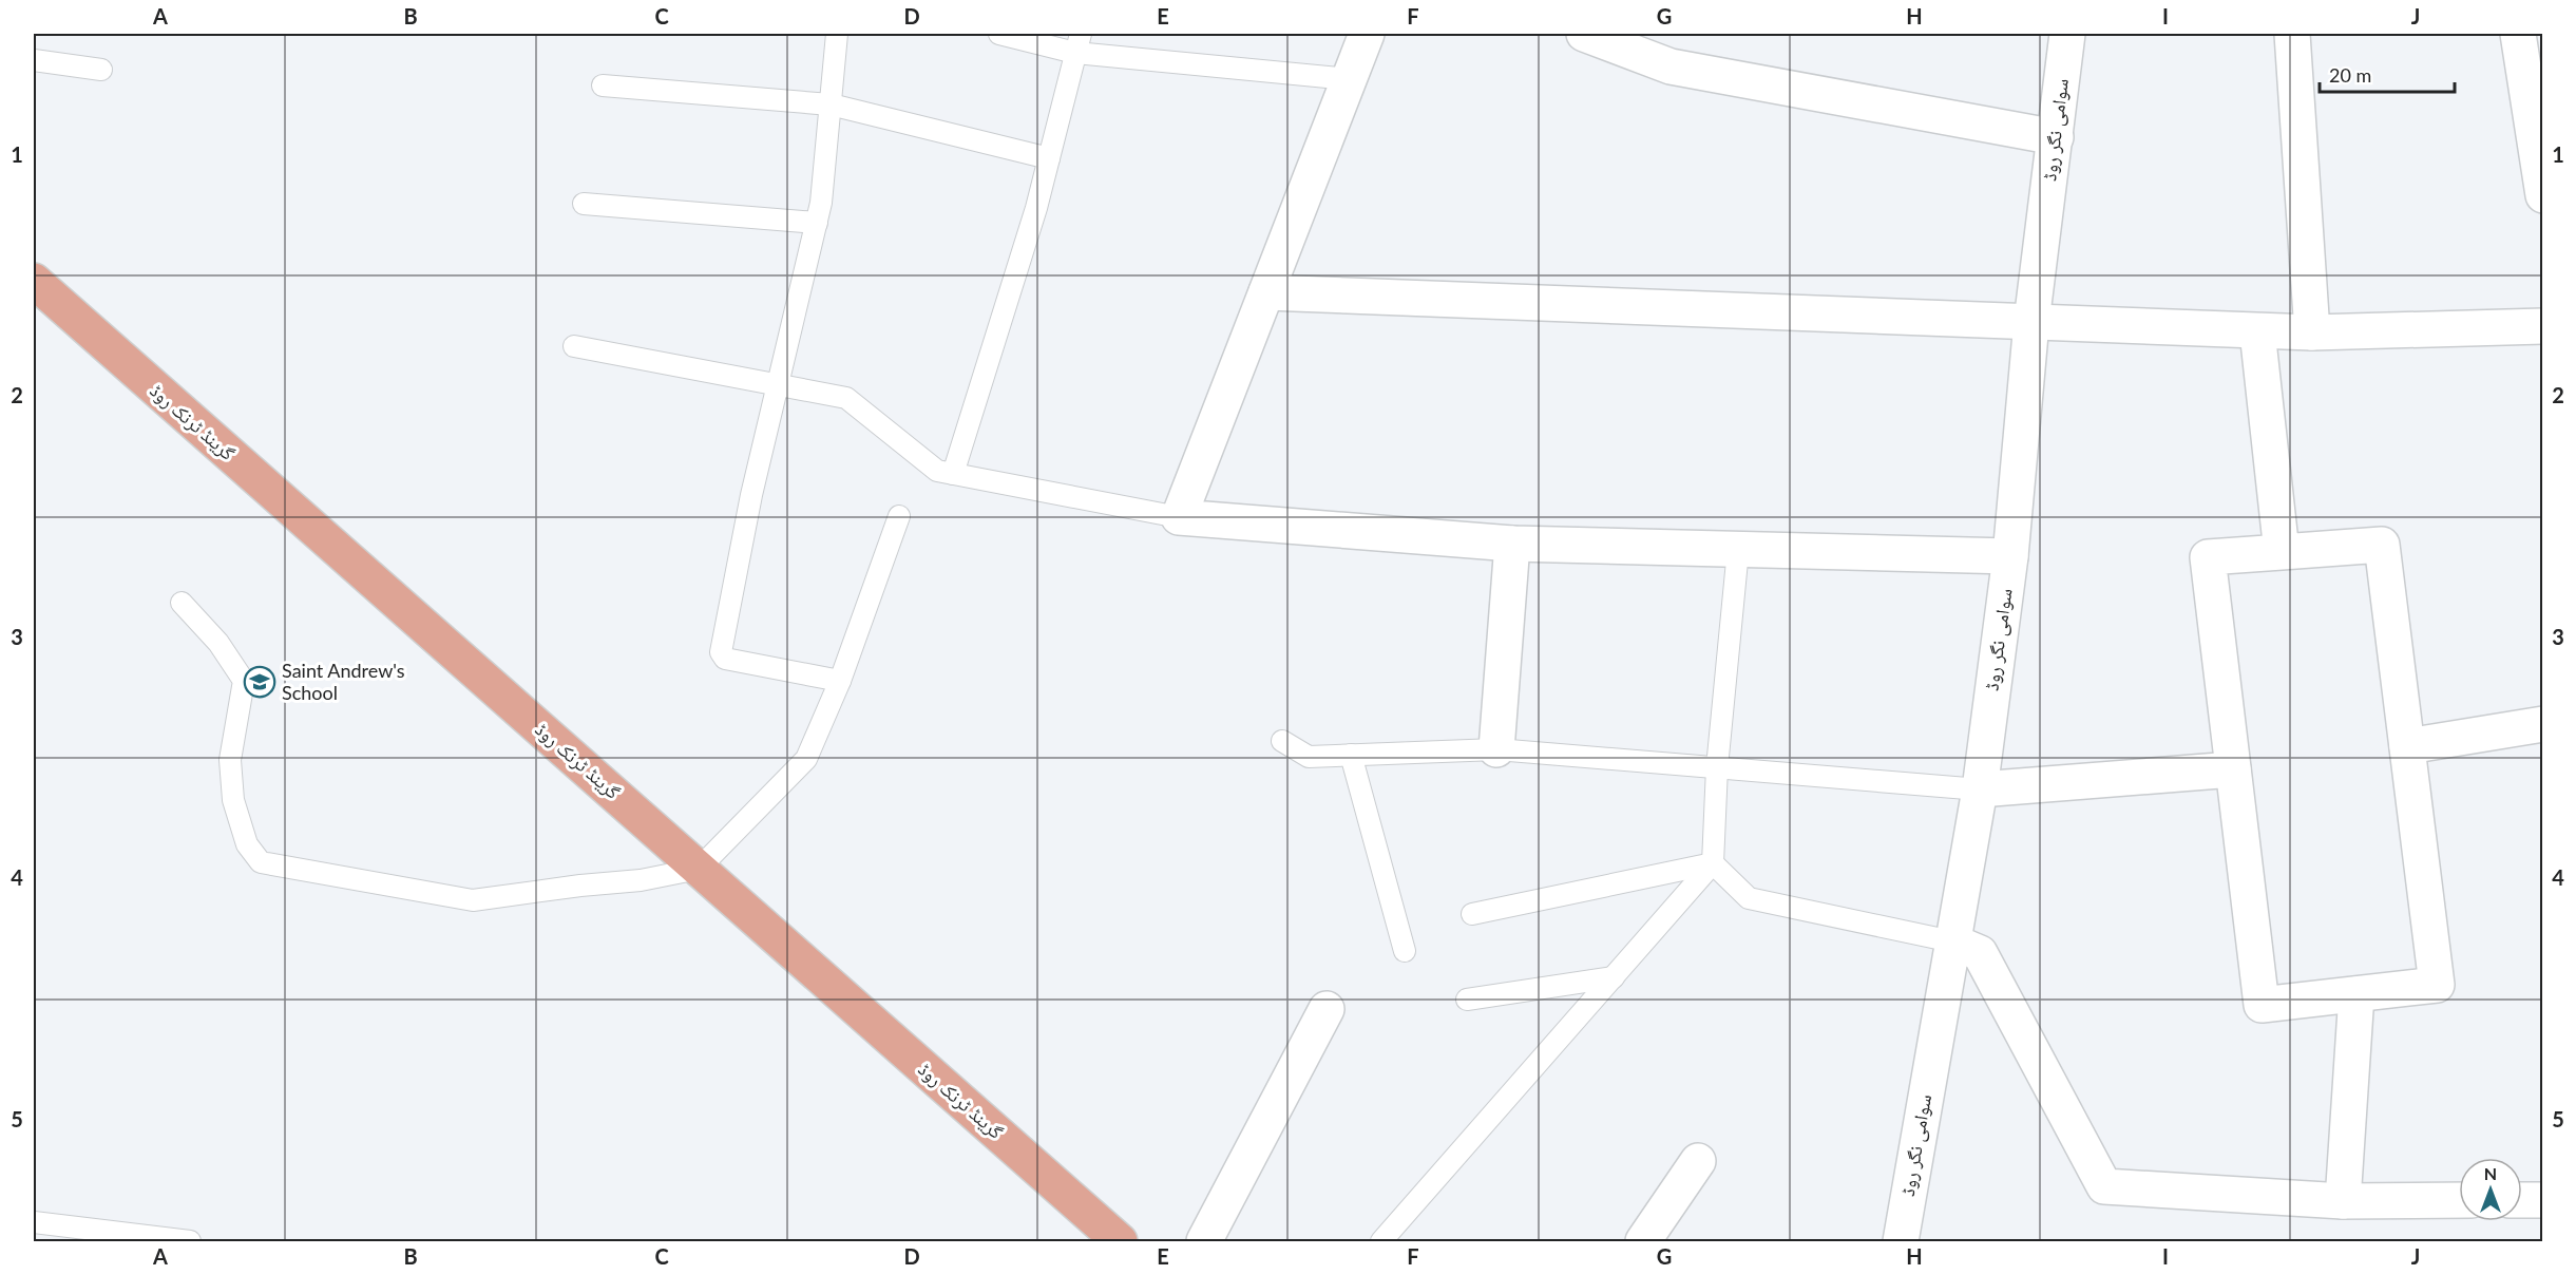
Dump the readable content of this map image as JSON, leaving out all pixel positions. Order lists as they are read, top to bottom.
{
  "streets": {
    "main road": ["گرینڈ ٹرنک روڈ"],
    "street": ["سوامی نگر روڈ"]
  },
  "places": {
    "school or university": ["Saint Andrew's School"]
  },
  "scale_bar": "20 m",
  "north": "top",
  "grid": {
    "columns": [
      "A",
      "B",
      "C",
      "D",
      "E",
      "F",
      "G",
      "H",
      "I",
      "J"
    ],
    "rows": [
      "1",
      "2",
      "3",
      "4",
      "5"
    ]
  }
}
